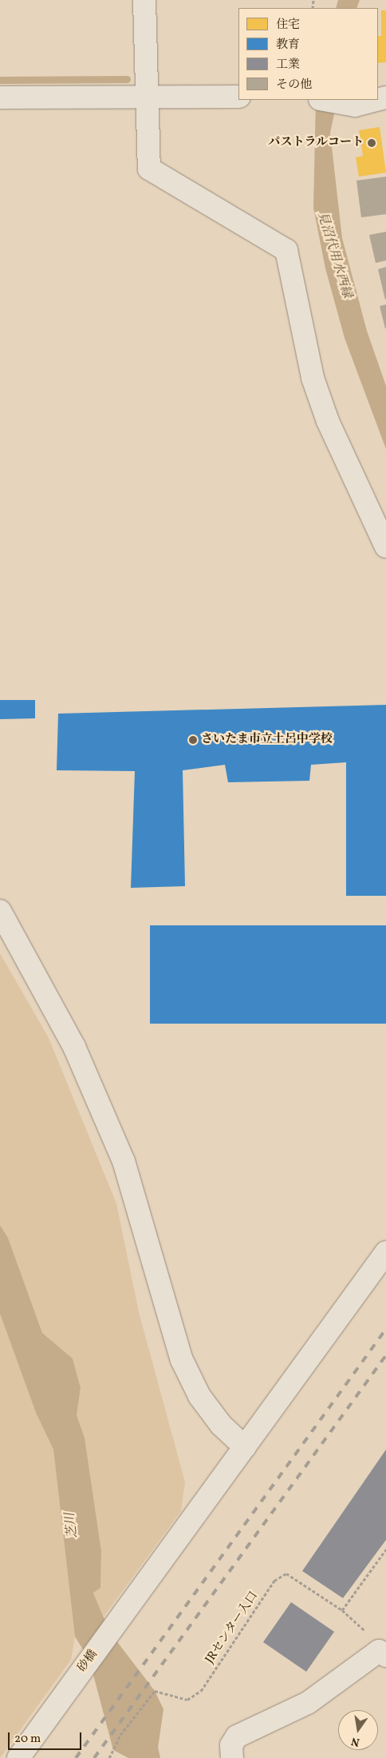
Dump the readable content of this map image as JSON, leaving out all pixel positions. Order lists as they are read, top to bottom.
{
  "streets": {
    "street": ["砂橋"],
    "path": ["JRセンター入口"]
  },
  "water": ["見沼代用水西縁", "芝川"],
  "places": ["パストラルコート", "さいたま市立土呂中学校"],
  "legend": [
    "住宅",
    "教育",
    "工業",
    "その他"
  ],
  "scale_bar": "20 m",
  "north": "bottom"
}
